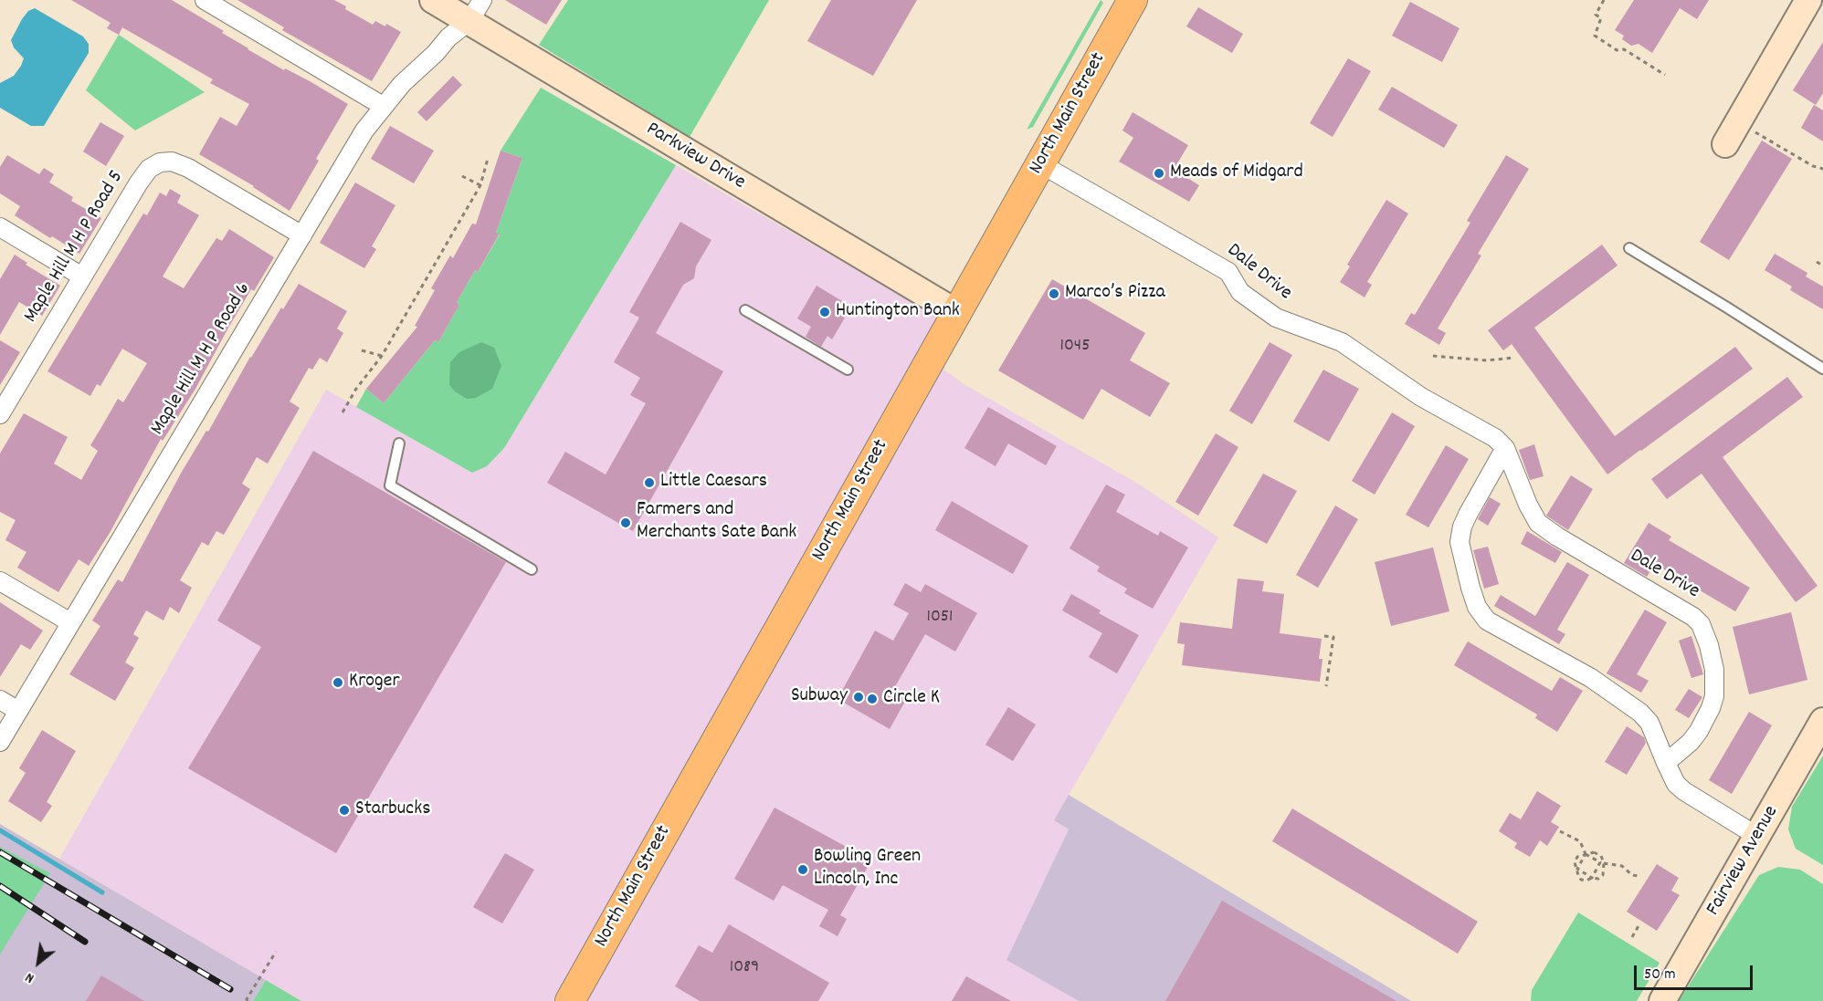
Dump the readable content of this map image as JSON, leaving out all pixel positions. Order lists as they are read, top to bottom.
{
  "streets": {
    "main road": ["North Main Street"],
    "street": [
      "Parkview Drive",
      "Maple Hill M H P Road 5",
      "Dale Drive",
      "Maple Hill M H P Road 6",
      "Fairview Avenue"
    ]
  },
  "crossings": [
    ["North Main Street", "Parkview Drive"],
    ["North Main Street", "Dale Drive"],
    ["Parkview Drive", "Maple Hill M H P Road 6"],
    ["Maple Hill M H P Road 5", "Maple Hill M H P Road 6"]
  ],
  "places": [
    "Meads of Midgard",
    "Marco’s Pizza",
    "Huntington Bank",
    "Little Caesars",
    "Farmers and Merchants Sate Bank",
    "Kroger",
    "Subway",
    "Circle K",
    "Starbucks",
    "Bowling Green Lincoln, Inc"
  ],
  "house_numbers": ["1045", "1051", "1089"],
  "scale_bar": "50 m",
  "north": "bottom left"
}
